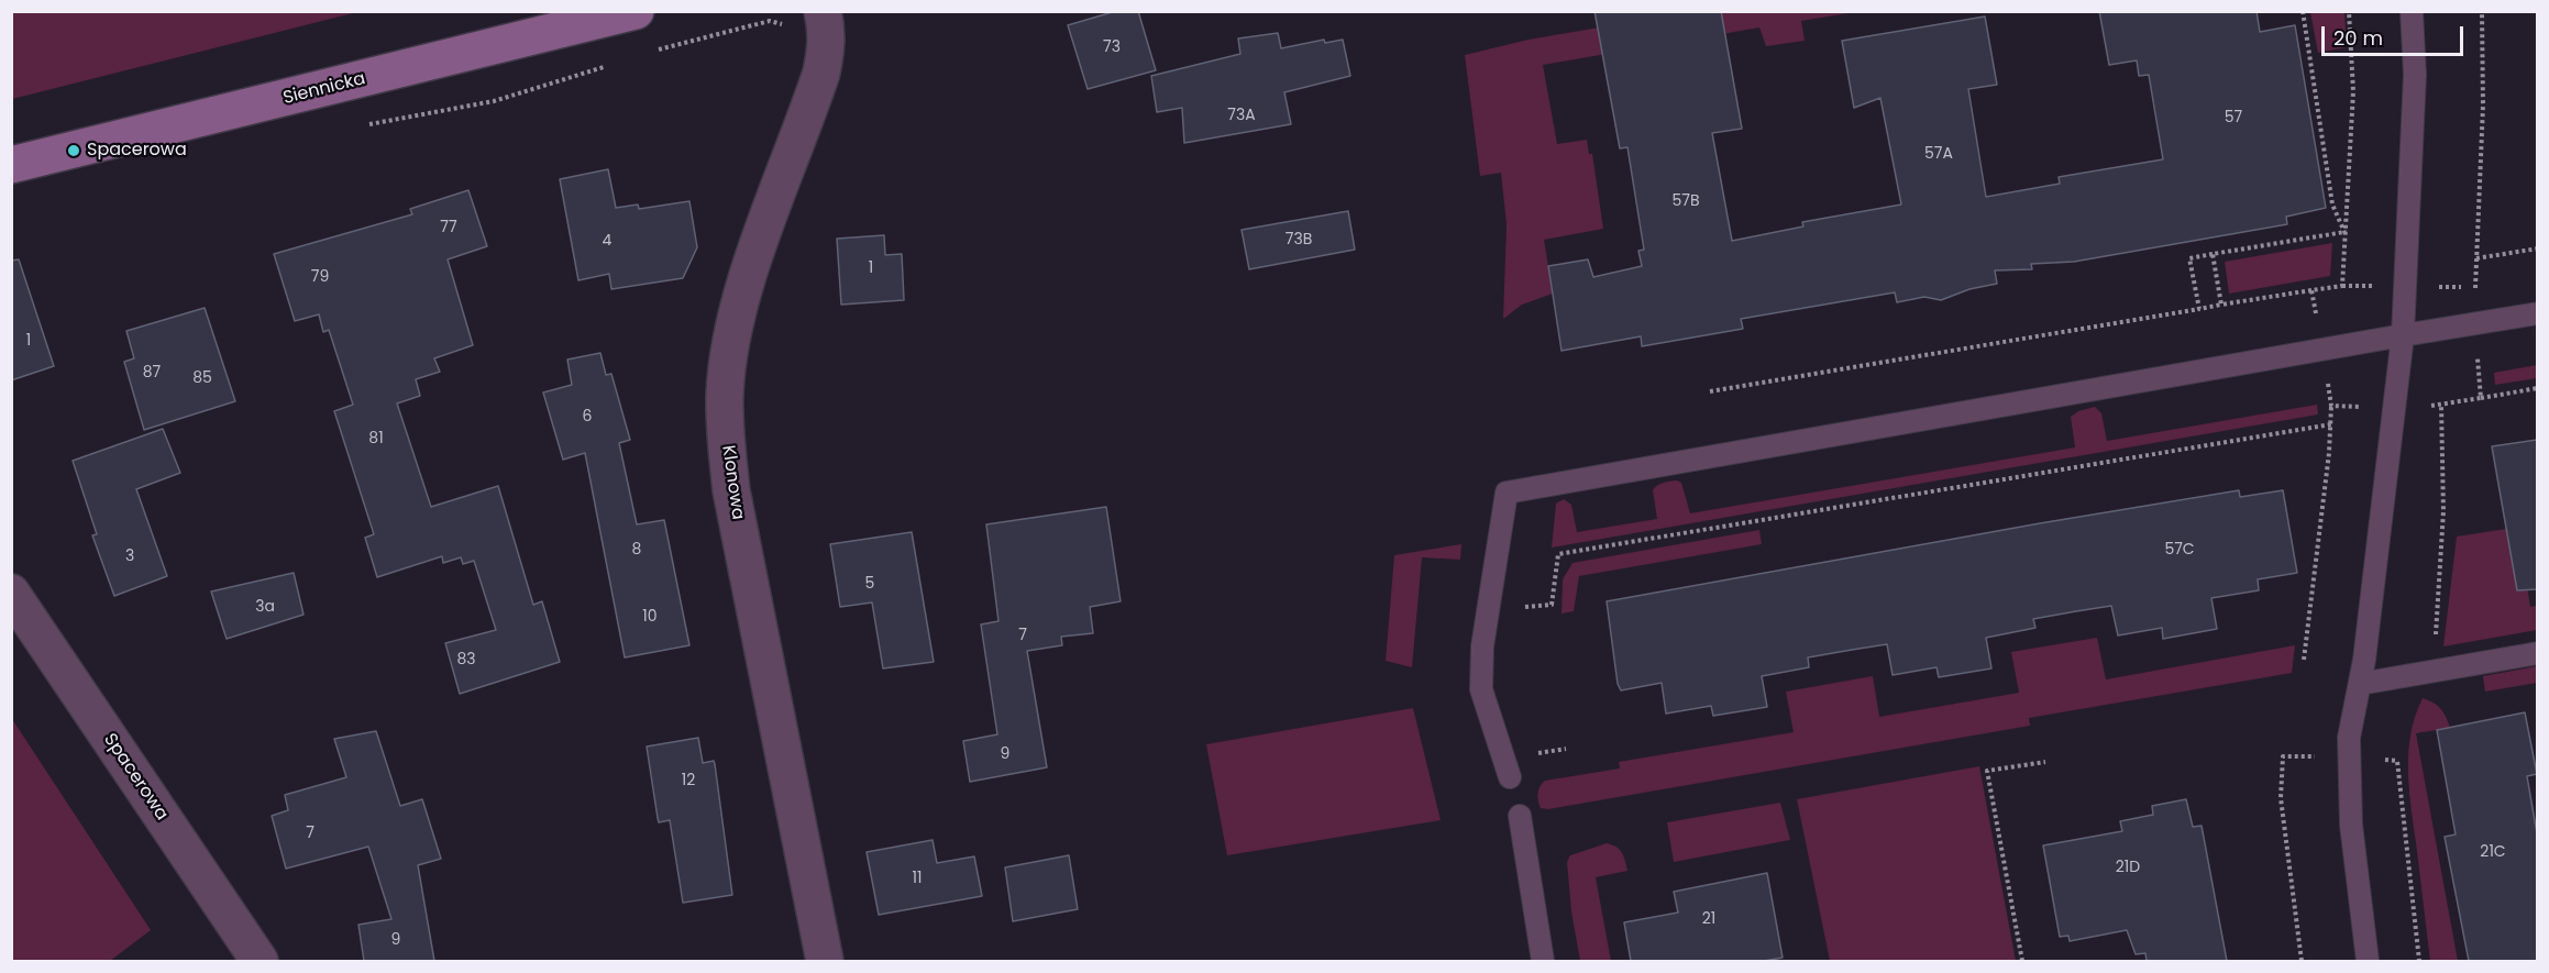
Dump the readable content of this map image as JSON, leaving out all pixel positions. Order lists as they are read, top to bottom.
{
  "streets": {
    "main road": ["Siennicka"],
    "street": ["Klonowa", "Spacerowa"]
  },
  "places": ["Spacerowa"],
  "house_numbers": [
    "73",
    "73A",
    "57",
    "57A",
    "57B",
    "77",
    "73B",
    "4",
    "1",
    "79",
    "1",
    "87",
    "85",
    "6",
    "81",
    "8",
    "57C",
    "3",
    "5",
    "3a",
    "10",
    "7",
    "83",
    "9",
    "12",
    "7",
    "21C",
    "21D",
    "11",
    "21",
    "9"
  ],
  "scale_bar": "20 m"
}
